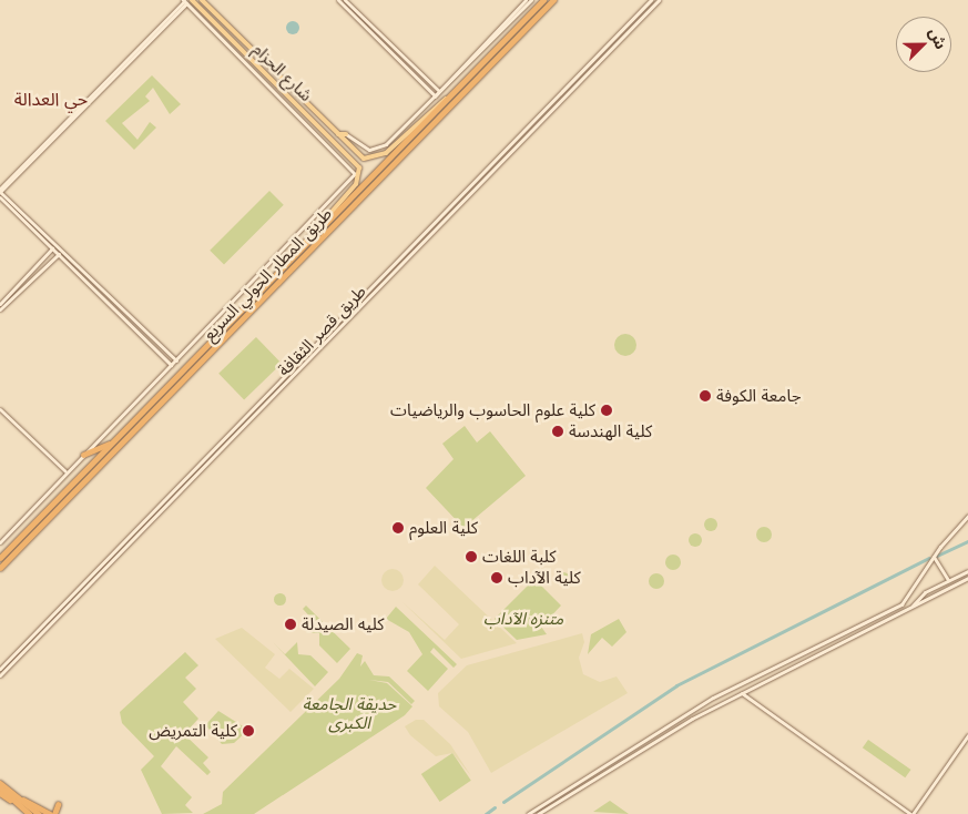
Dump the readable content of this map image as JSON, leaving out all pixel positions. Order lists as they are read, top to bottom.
{
  "streets": {
    "highway": ["طريق المطار الحولي السريع"],
    "main road": ["شارع الحزام"],
    "street": ["طريق قصر الثقافة"]
  },
  "crossings": [
    ["شارع الحزام", "طريق المطار الحولي السريع"]
  ],
  "districts": ["حي العدالة"],
  "parks": ["متنزه الآداب", "حديقة الجامعة الكبرى"],
  "places": [
    "جامعة الكوفة",
    "كلية علوم الحاسوب والرياضيات",
    "كلية الهندسة",
    "كلية العلوم",
    "كلبة اللغات",
    "كلية الآداب",
    "كليه الصيدلة",
    "كلية التمريض"
  ],
  "north": "top right"
}
